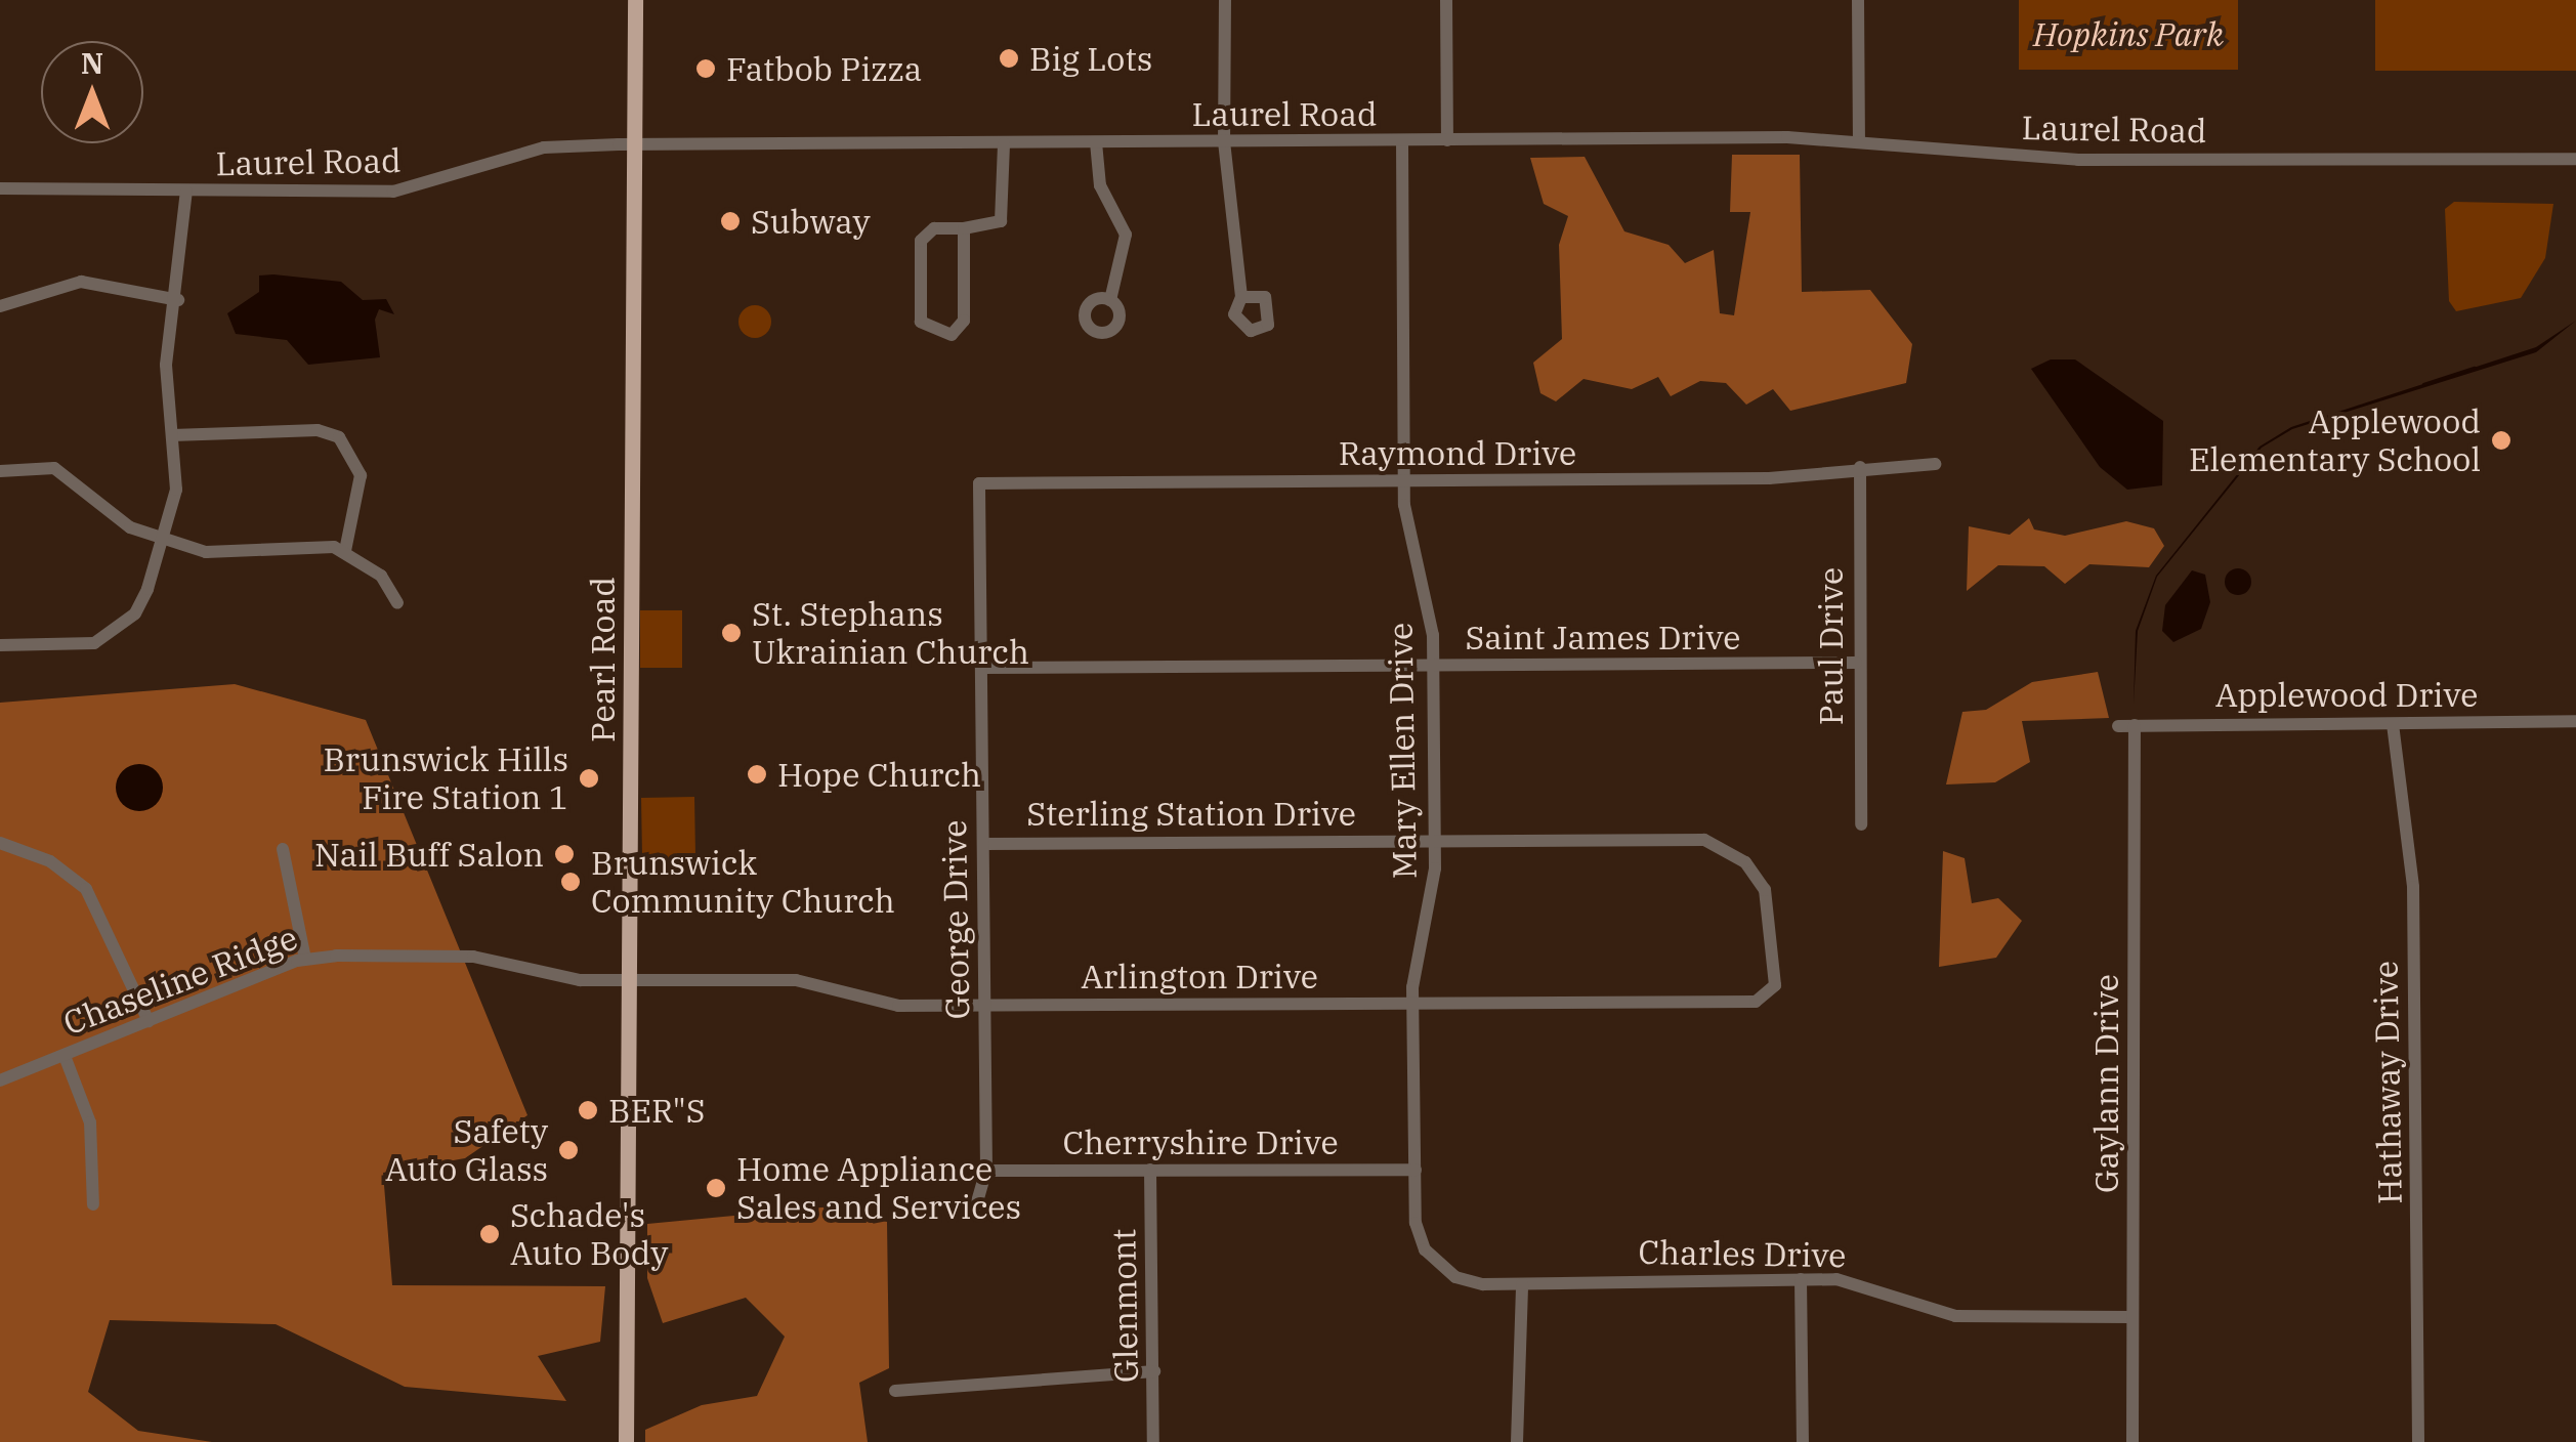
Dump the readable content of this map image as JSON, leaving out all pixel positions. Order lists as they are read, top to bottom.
{
  "streets": {
    "main road": ["Pearl Road"],
    "street": [
      "Laurel Road",
      "Raymond Drive",
      "Saint James Drive",
      "Paul Drive",
      "Applewood Drive",
      "Mary Ellen Drive",
      "Sterling Station Drive",
      "George Drive",
      "Arlington Drive",
      "Chaseline Ridge",
      "Hathaway Drive",
      "Gaylann Drive",
      "Cherryshire Drive",
      "Charles Drive",
      "Glenmont"
    ]
  },
  "crossings": [
    ["Laurel Road", "Pearl Road"],
    ["Laurel Road", "Mary Ellen Drive"],
    ["Raymond Drive", "Paul Drive"],
    ["Raymond Drive", "Mary Ellen Drive"],
    ["Raymond Drive", "George Drive"],
    ["Saint James Drive", "Paul Drive"],
    ["Saint James Drive", "Mary Ellen Drive"],
    ["Saint James Drive", "George Drive"],
    ["Pearl Road", "Arlington Drive"],
    ["Pearl Road", "Chaseline Ridge"],
    ["Applewood Drive", "Hathaway Drive"],
    ["Applewood Drive", "Gaylann Drive"],
    ["Mary Ellen Drive", "Sterling Station Drive"],
    ["Mary Ellen Drive", "Arlington Drive"],
    ["Mary Ellen Drive", "Cherryshire Drive"],
    ["Mary Ellen Drive", "Charles Drive"],
    ["Sterling Station Drive", "George Drive"],
    ["Sterling Station Drive", "Arlington Drive"],
    ["George Drive", "Arlington Drive"],
    ["George Drive", "Cherryshire Drive"],
    ["Arlington Drive", "Chaseline Ridge"],
    ["Gaylann Drive", "Charles Drive"],
    ["Cherryshire Drive", "Glenmont"]
  ],
  "parks": ["Hopkins Park"],
  "places": [
    "Big Lots",
    "Fatbob Pizza",
    "Subway",
    "Applewood Elementary School",
    "St. Stephans Ukrainian Church",
    "Hope Church",
    "Brunswick Hills Fire Station 1",
    "Nail Buff Salon",
    "Brunswick Community Church",
    "BER\"S",
    "Safety Auto Glass",
    "Home Appliance Sales and Services",
    "Schade's Auto Body"
  ],
  "north": "top"
}
